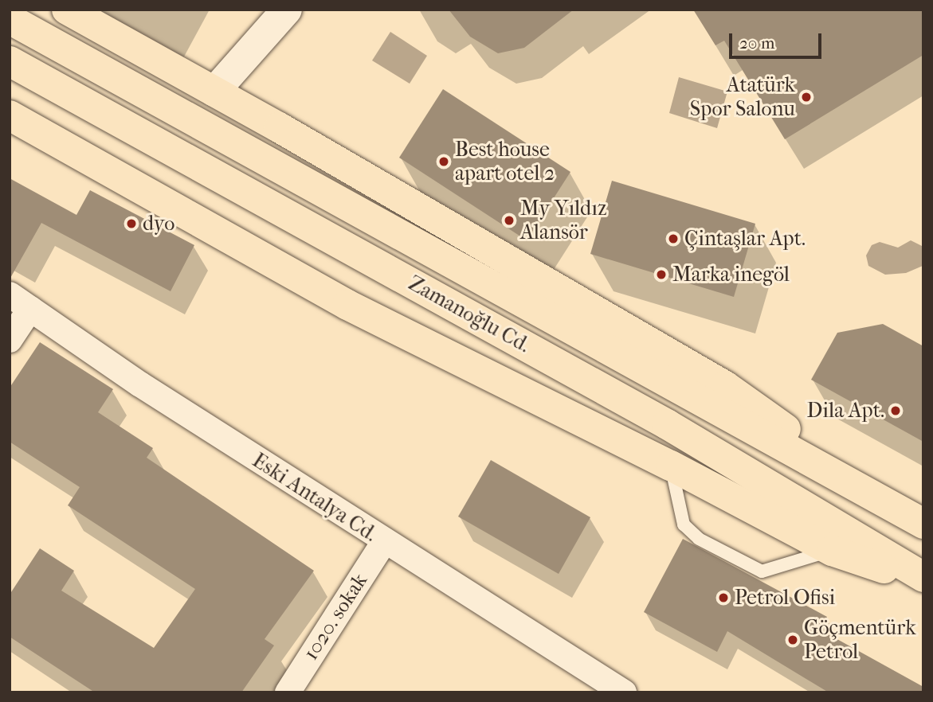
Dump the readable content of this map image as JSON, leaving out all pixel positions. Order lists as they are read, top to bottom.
{
  "streets": {
    "highway": ["Zamanoğlu Cd."],
    "street": ["Eski Antalya Cd.", "1020. sokak"]
  },
  "crossings": [
    ["Eski Antalya Cd.", "1020. sokak"]
  ],
  "places": [
    "Atatürk Spor Salonu",
    "Best house apart otel 2",
    "My Yıldız Alansör",
    "dyo",
    "Çintaşlar Apt.",
    "Marka inegöl",
    "Dila Apt.",
    "Petrol Ofisi",
    "Göçmentürk Petrol"
  ],
  "scale_bar": "20 m"
}
